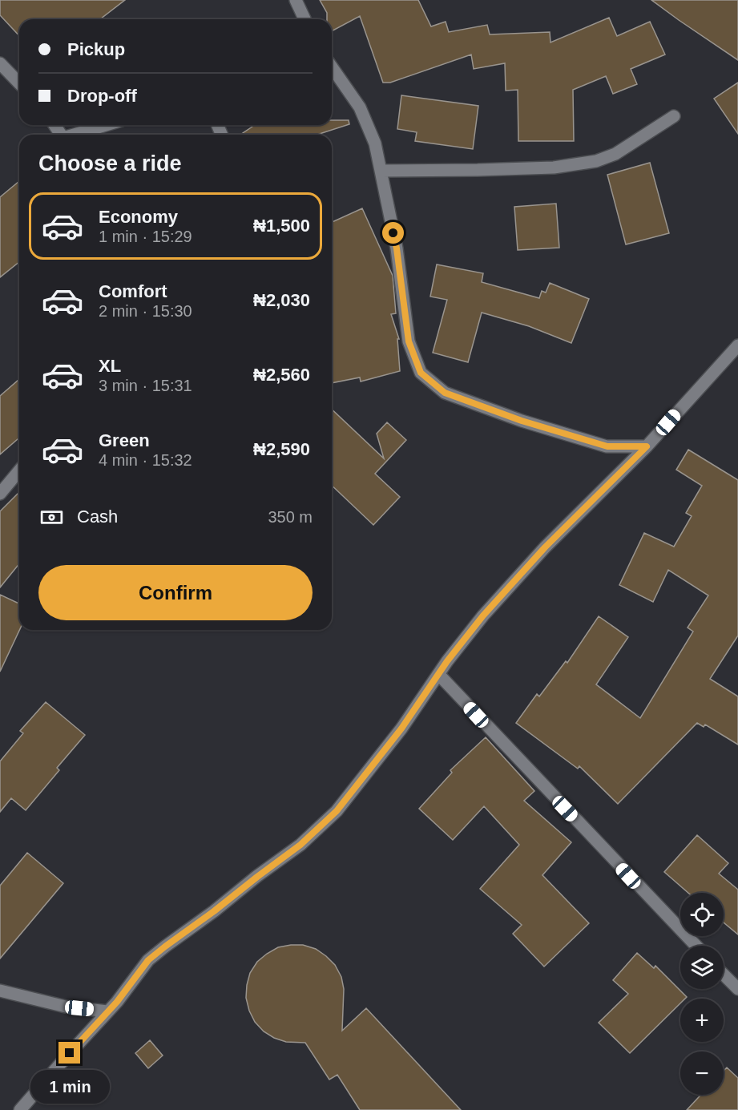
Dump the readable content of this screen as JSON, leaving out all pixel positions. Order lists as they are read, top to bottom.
{
  "page": {
    "banner": ["Pickup", "Drop-off"],
    "heading": "Choose a ride",
    "list": [
      {
        "name": "Economy",
        "note": "1 min · 15:29",
        "value": "₦1,500"
      },
      {
        "name": "Comfort",
        "note": "2 min · 15:30",
        "value": "₦2,030"
      },
      {
        "name": "XL",
        "note": "3 min · 15:31",
        "value": "₦2,560"
      },
      {
        "name": "Green",
        "note": "4 min · 15:32",
        "value": "₦2,590"
      }
    ],
    "pay": ["Cash", "350 m"],
    "buttons": "Confirm",
    "map_buttons": ["+", "−"],
    "bubble": "1 min"
  }
}
